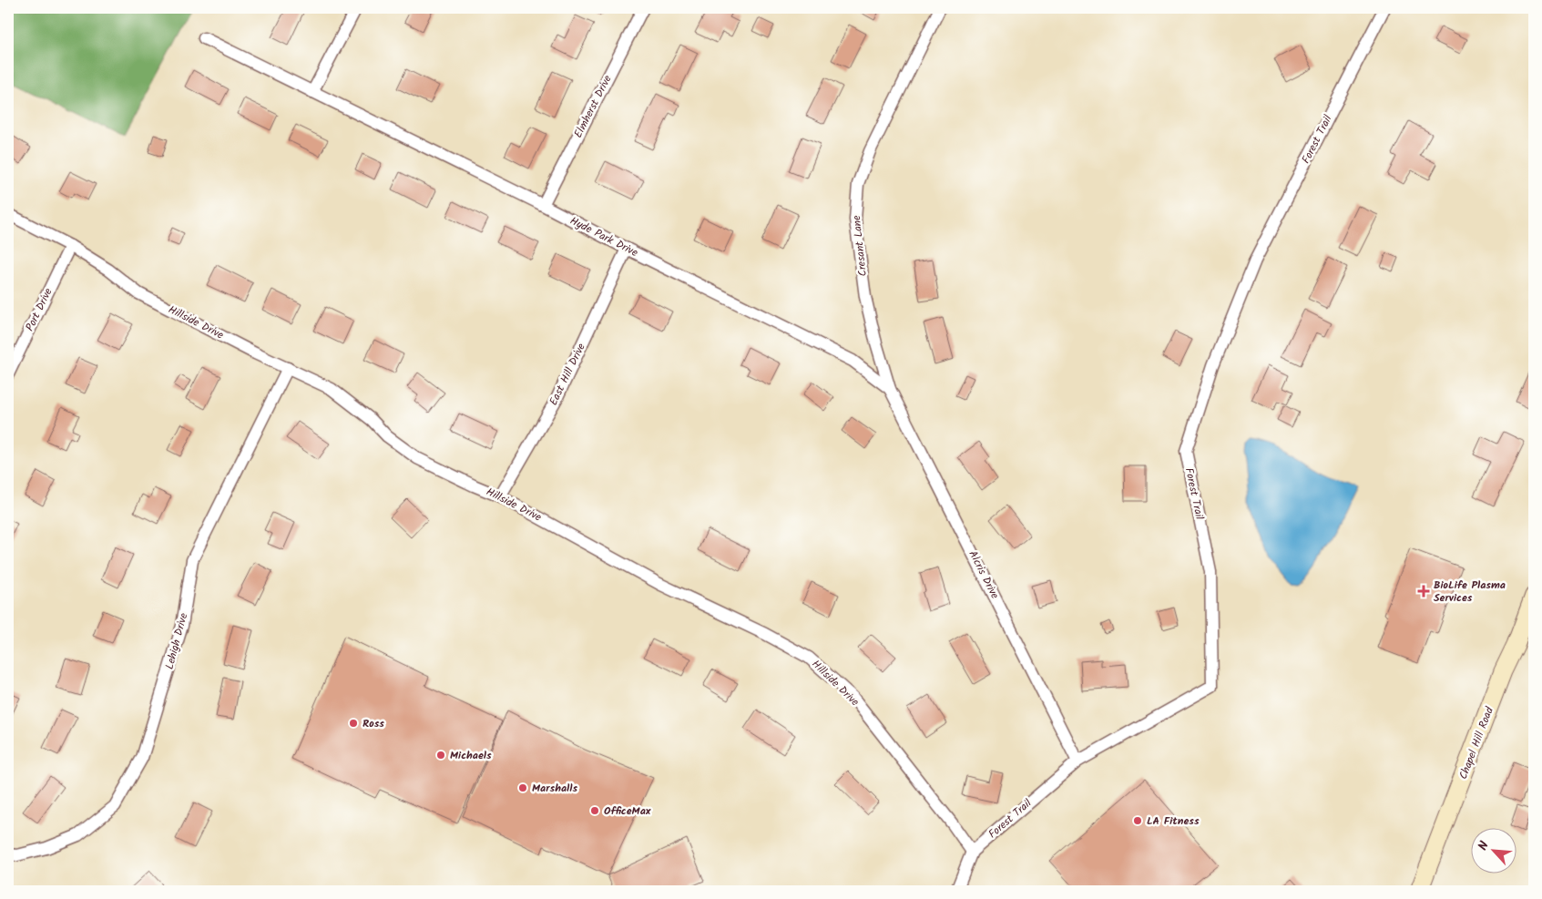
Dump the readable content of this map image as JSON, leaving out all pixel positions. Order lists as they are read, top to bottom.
{
  "streets": {
    "main road": ["Chapel Hill Road"],
    "street": [
      "Elmherst Drive",
      "Forest Trail",
      "Hyde Park Drive",
      "Cresant Lane",
      "Port Drive",
      "Hillside Drive",
      "East Hill Drive",
      "Alcris Drive",
      "Lehigh Drive"
    ]
  },
  "crossings": [
    ["Elmherst Drive", "Hyde Park Drive"],
    ["Forest Trail", "Hillside Drive"],
    ["Forest Trail", "Alcris Drive"],
    ["Hyde Park Drive", "Cresant Lane"],
    ["Hyde Park Drive", "East Hill Drive"],
    ["Hyde Park Drive", "Alcris Drive"],
    ["Cresant Lane", "Alcris Drive"],
    ["Port Drive", "Hillside Drive"],
    ["Hillside Drive", "East Hill Drive"],
    ["Hillside Drive", "Lehigh Drive"]
  ],
  "places": {
    "health": ["BioLife Plasma Services"],
    "other": [
      "Ross",
      "Michaels",
      "Marshalls",
      "OfficeMax",
      "LA Fitness"
    ]
  },
  "north": "top left"
}
